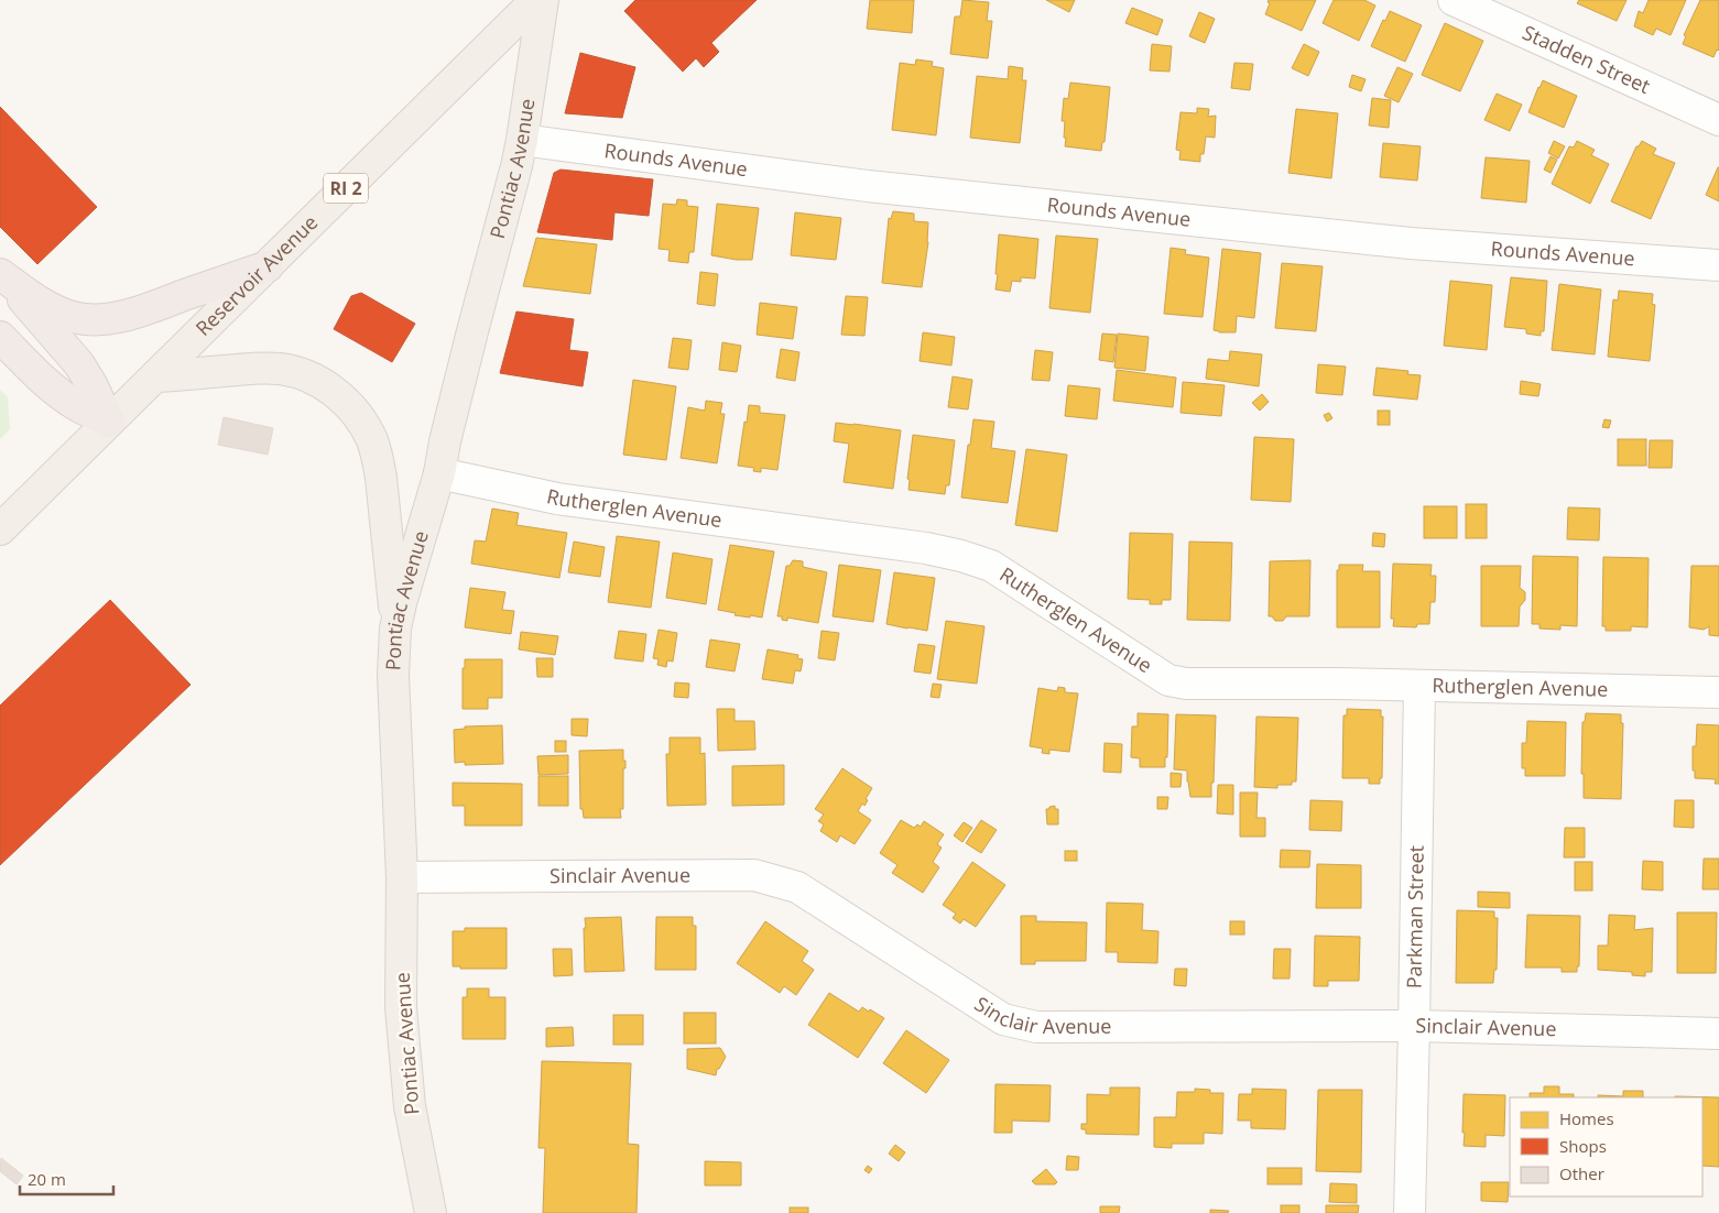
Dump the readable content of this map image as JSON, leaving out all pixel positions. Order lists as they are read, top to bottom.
{
  "streets": {
    "main road": ["Pontiac Avenue", "RI 2", "Reservoir Avenue"],
    "street": [
      "Stadden Street",
      "Rounds Avenue",
      "Rutherglen Avenue",
      "Sinclair Avenue",
      "Parkman Street"
    ]
  },
  "crossings": [
    ["Rounds Avenue", "Pontiac Avenue"],
    ["Pontiac Avenue", "Rutherglen Avenue"],
    ["Pontiac Avenue", "Sinclair Avenue"],
    ["Rutherglen Avenue", "Parkman Street"],
    ["Sinclair Avenue", "Parkman Street"]
  ],
  "legend": ["Homes", "Shops", "Other"],
  "scale_bar": "20 m"
}
